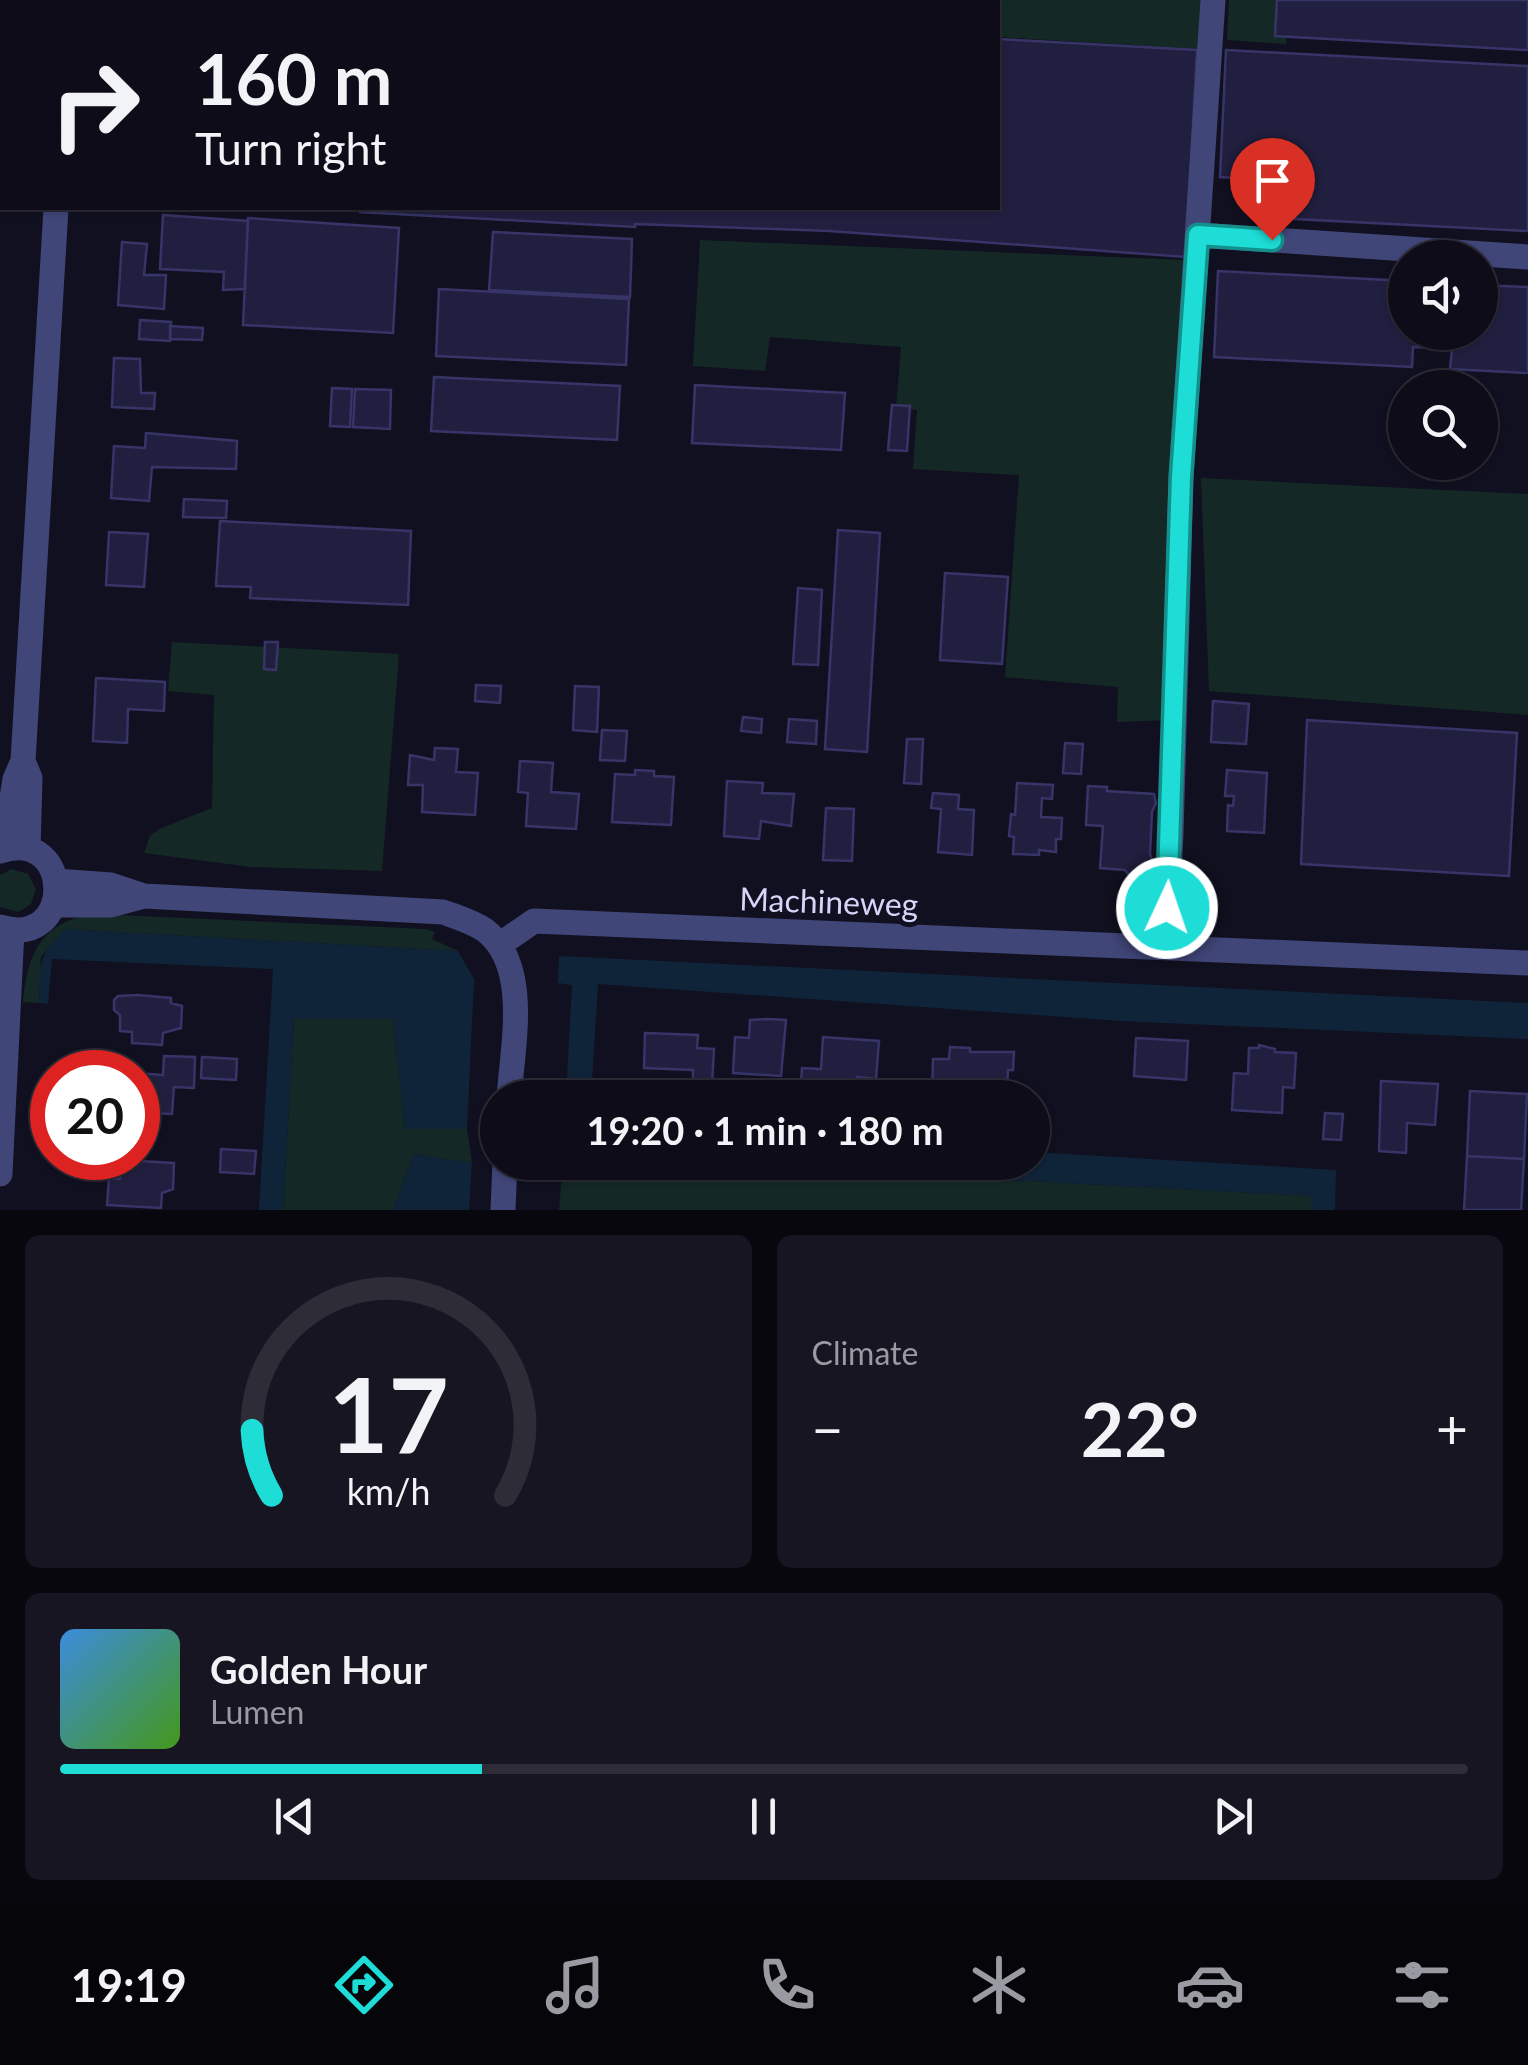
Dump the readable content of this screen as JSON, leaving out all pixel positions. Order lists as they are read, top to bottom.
{
  "streets": {
    "street": ["Machineweg"]
  },
  "page": {
    "turn": ["160 m", "Turn right"],
    "limit": "20",
    "trip": "19:20 · 1 min · 180 m",
    "tile": "Climate",
    "heat": ["−", "22°", "+"],
    "song": ["Golden Hour", "Lumen"],
    "tabs": "19:19",
    "gauge": ["17", "km/h"]
  }
}
